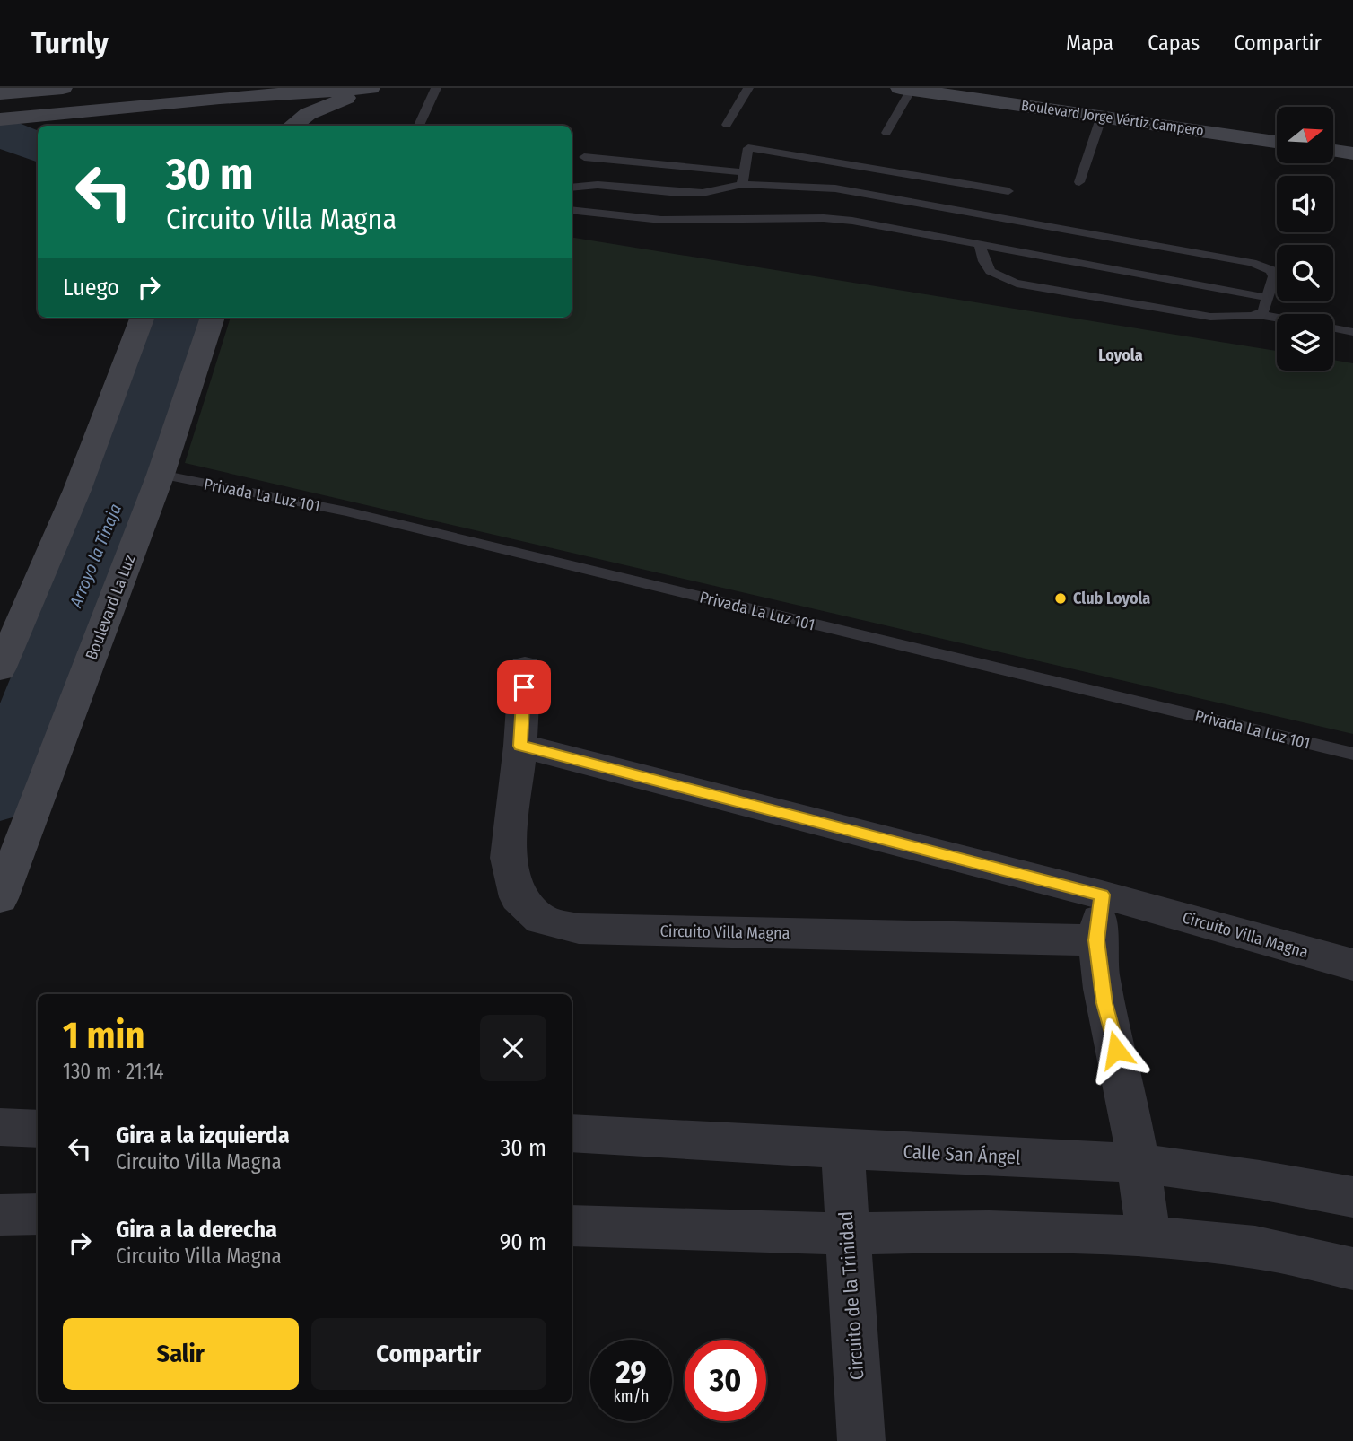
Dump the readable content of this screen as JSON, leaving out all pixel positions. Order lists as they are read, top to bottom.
{
  "streets": {
    "main road": ["Boulevard Jorge Vértiz Campero", "Boulevard La Luz"],
    "street": ["Circuito Villa Magna", "Calle San Ángel", "Circuito de la Trinidad"],
    "lane": ["Privada La Luz 101"]
  },
  "crossings": [
    ["Privada La Luz 101", "Boulevard La Luz"],
    ["Calle San Ángel", "Circuito de la Trinidad"]
  ],
  "districts": ["Loyola"],
  "water": ["Arroyo la Tinaja"],
  "places": ["Club Loyola"],
  "north": "right",
  "page": {
    "header": "Turnly",
    "nav": ["Mapa", "Capas", "Compartir"],
    "turn": ["30 m", "Circuito Villa Magna"],
    "then": "Luego",
    "heading": ["1 min", "130 m · 21:14"],
    "list": [
      {
        "name": "Gira a la izquierda",
        "note": "Circuito Villa Magna",
        "value": "30 m"
      },
      {
        "name": "Gira a la derecha",
        "note": "Circuito Villa Magna",
        "value": "90 m"
      }
    ],
    "buttons": ["Salir", "Compartir"],
    "speed": "29 km/h",
    "limit": "30"
  }
}
